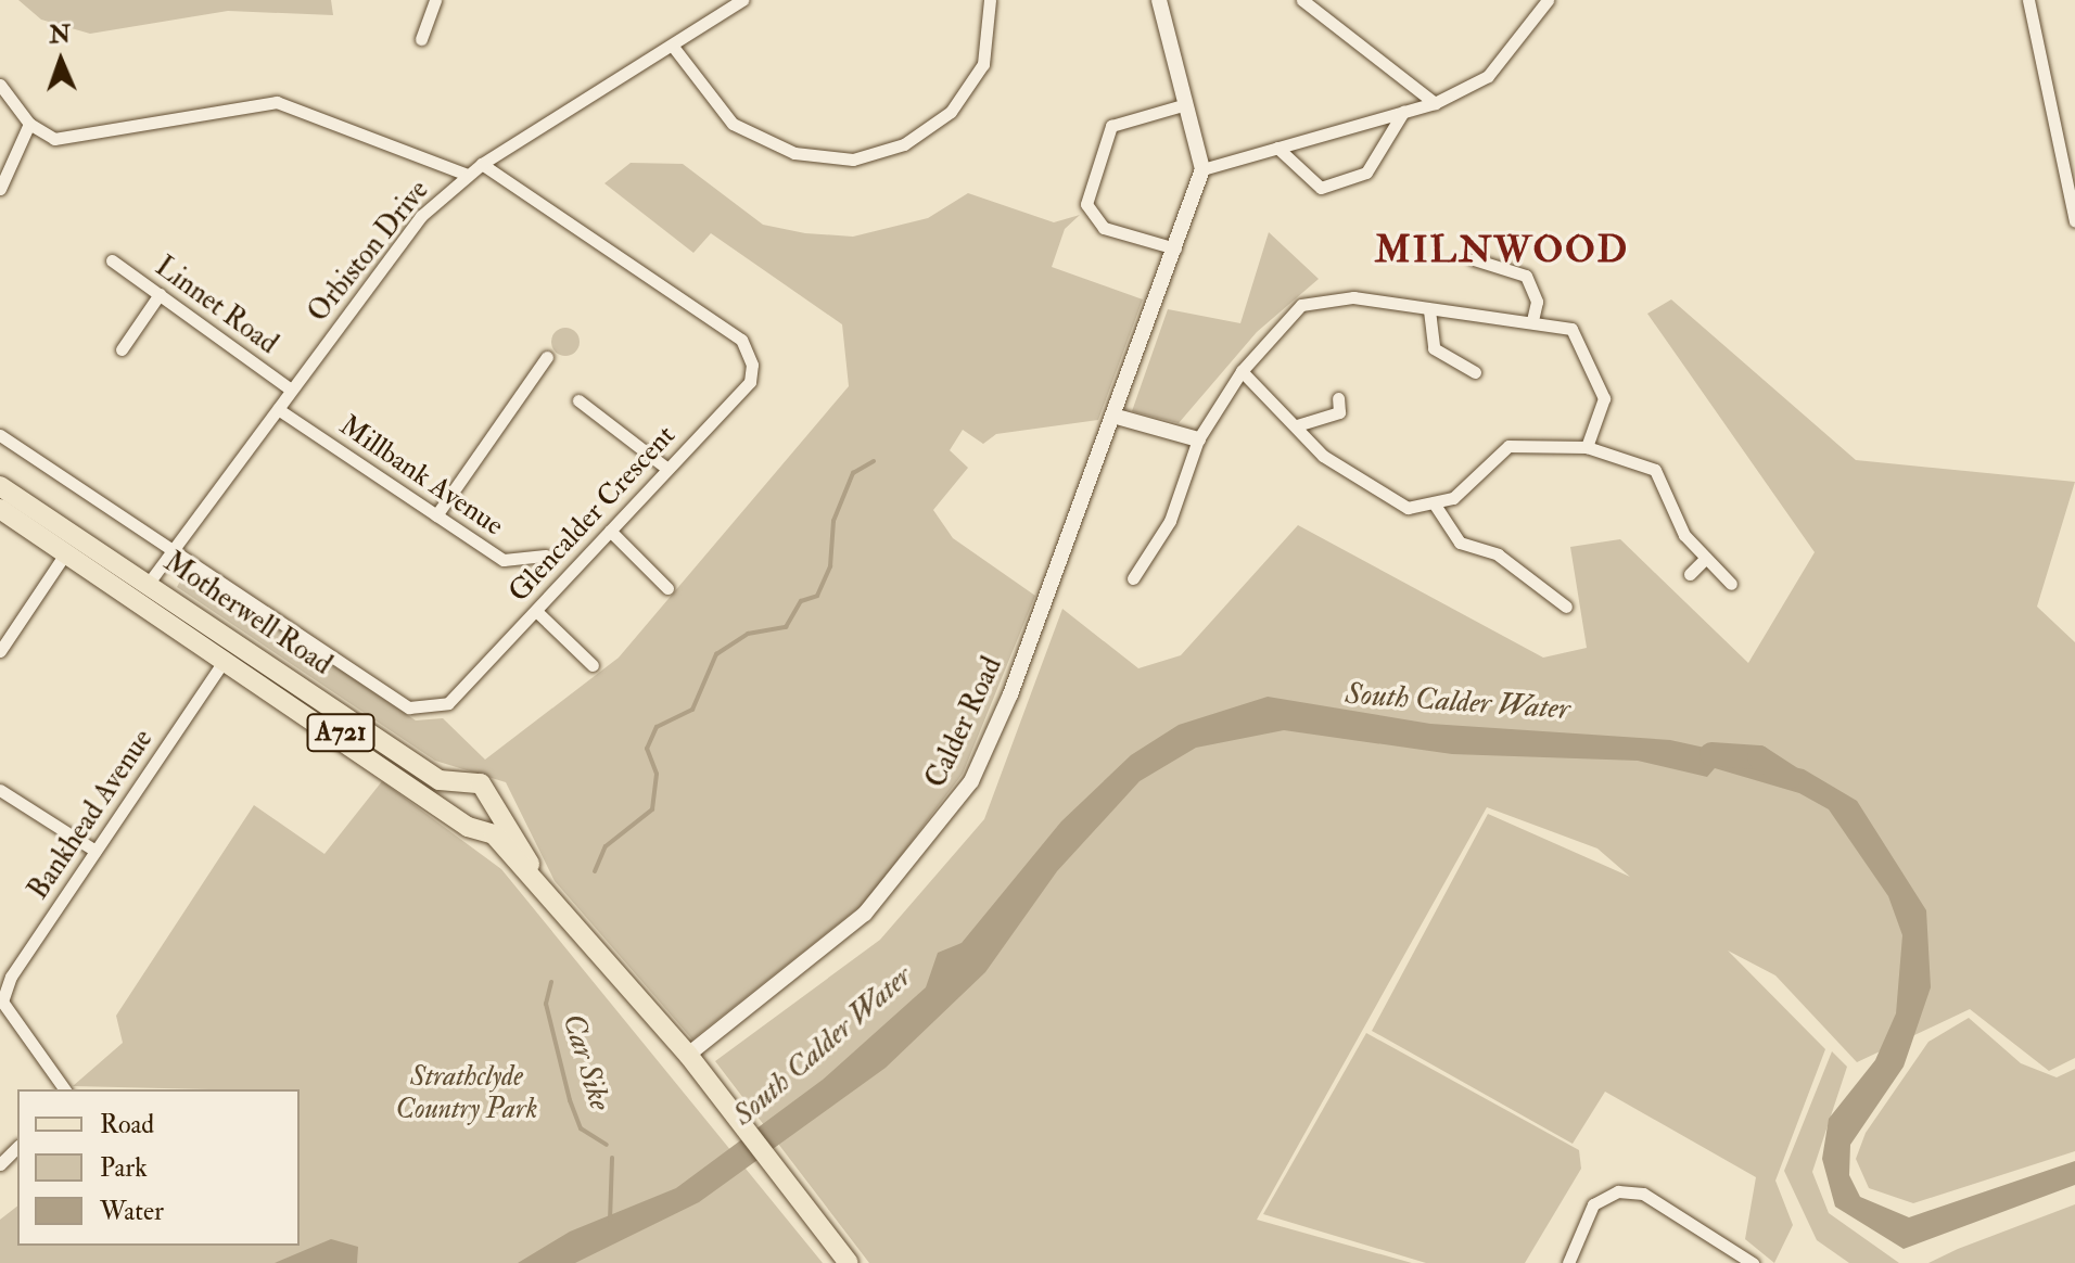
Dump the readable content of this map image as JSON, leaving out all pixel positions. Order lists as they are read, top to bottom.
{
  "streets": {
    "main road": ["Motherwell Road", "A721"],
    "street": [
      "Orbiston Drive",
      "Linnet Road",
      "Millbank Avenue",
      "Glencalder Crescent",
      "Calder Road",
      "Bankhead Avenue"
    ]
  },
  "crossings": [
    ["Orbiston Drive", "Linnet Road"],
    ["Orbiston Drive", "Millbank Avenue"],
    ["Orbiston Drive", "Glencalder Crescent"],
    ["Orbiston Drive", "Motherwell Road"],
    ["Glencalder Crescent", "Motherwell Road"],
    ["Motherwell Road", "A721"],
    ["Motherwell Road", "Bankhead Avenue"],
    ["Calder Road", "A721"]
  ],
  "districts": ["MILNWOOD"],
  "water": ["South Calder Water", "Car Sike"],
  "parks": ["Strathclyde Country Park"],
  "legend": ["Road", "Park", "Water"],
  "north": "top"
}
